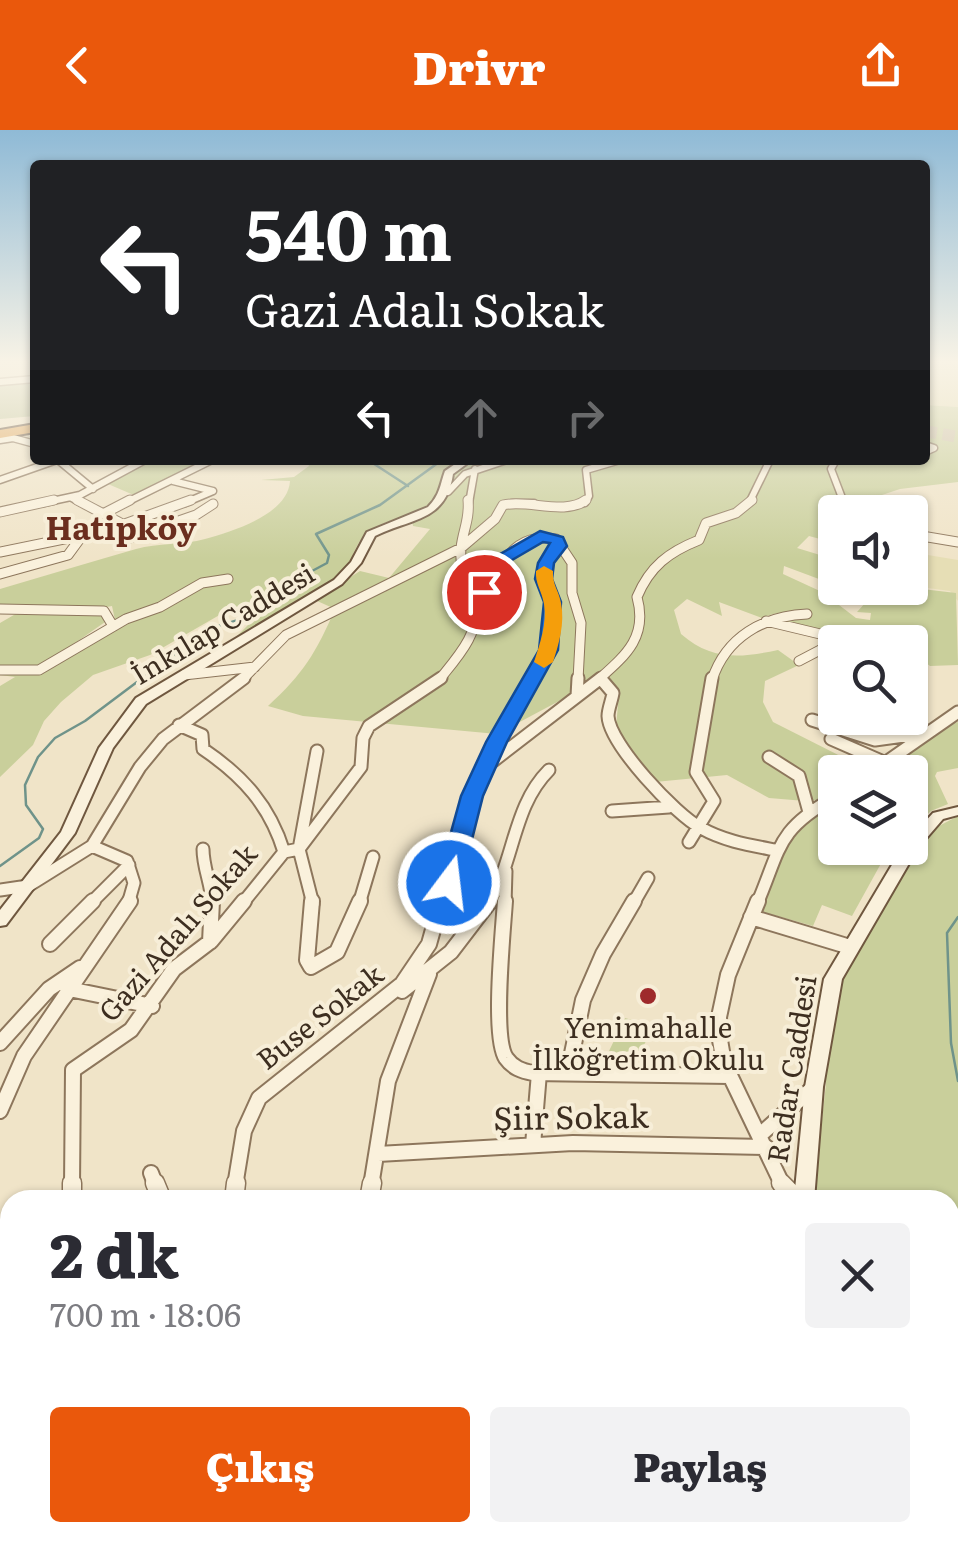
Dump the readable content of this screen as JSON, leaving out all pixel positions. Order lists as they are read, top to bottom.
{
  "streets": {
    "street": [
      "İnkılap Caddesi",
      "Gazi Adalı Sokak",
      "Buse Sokak",
      "Radar Caddesi",
      "Şiir Sokak"
    ]
  },
  "crossings": [
    ["Gazi Adalı Sokak", "Buse Sokak"]
  ],
  "districts": ["Hatipköy"],
  "places": ["Yenimahalle İlköğretim Okulu"],
  "page": {
    "header": "Drivr",
    "turn": ["540 m", "Gazi Adalı Sokak"],
    "heading": ["2 dk", "700 m · 18:06"],
    "buttons": ["Çıkış", "Paylaş"]
  }
}
